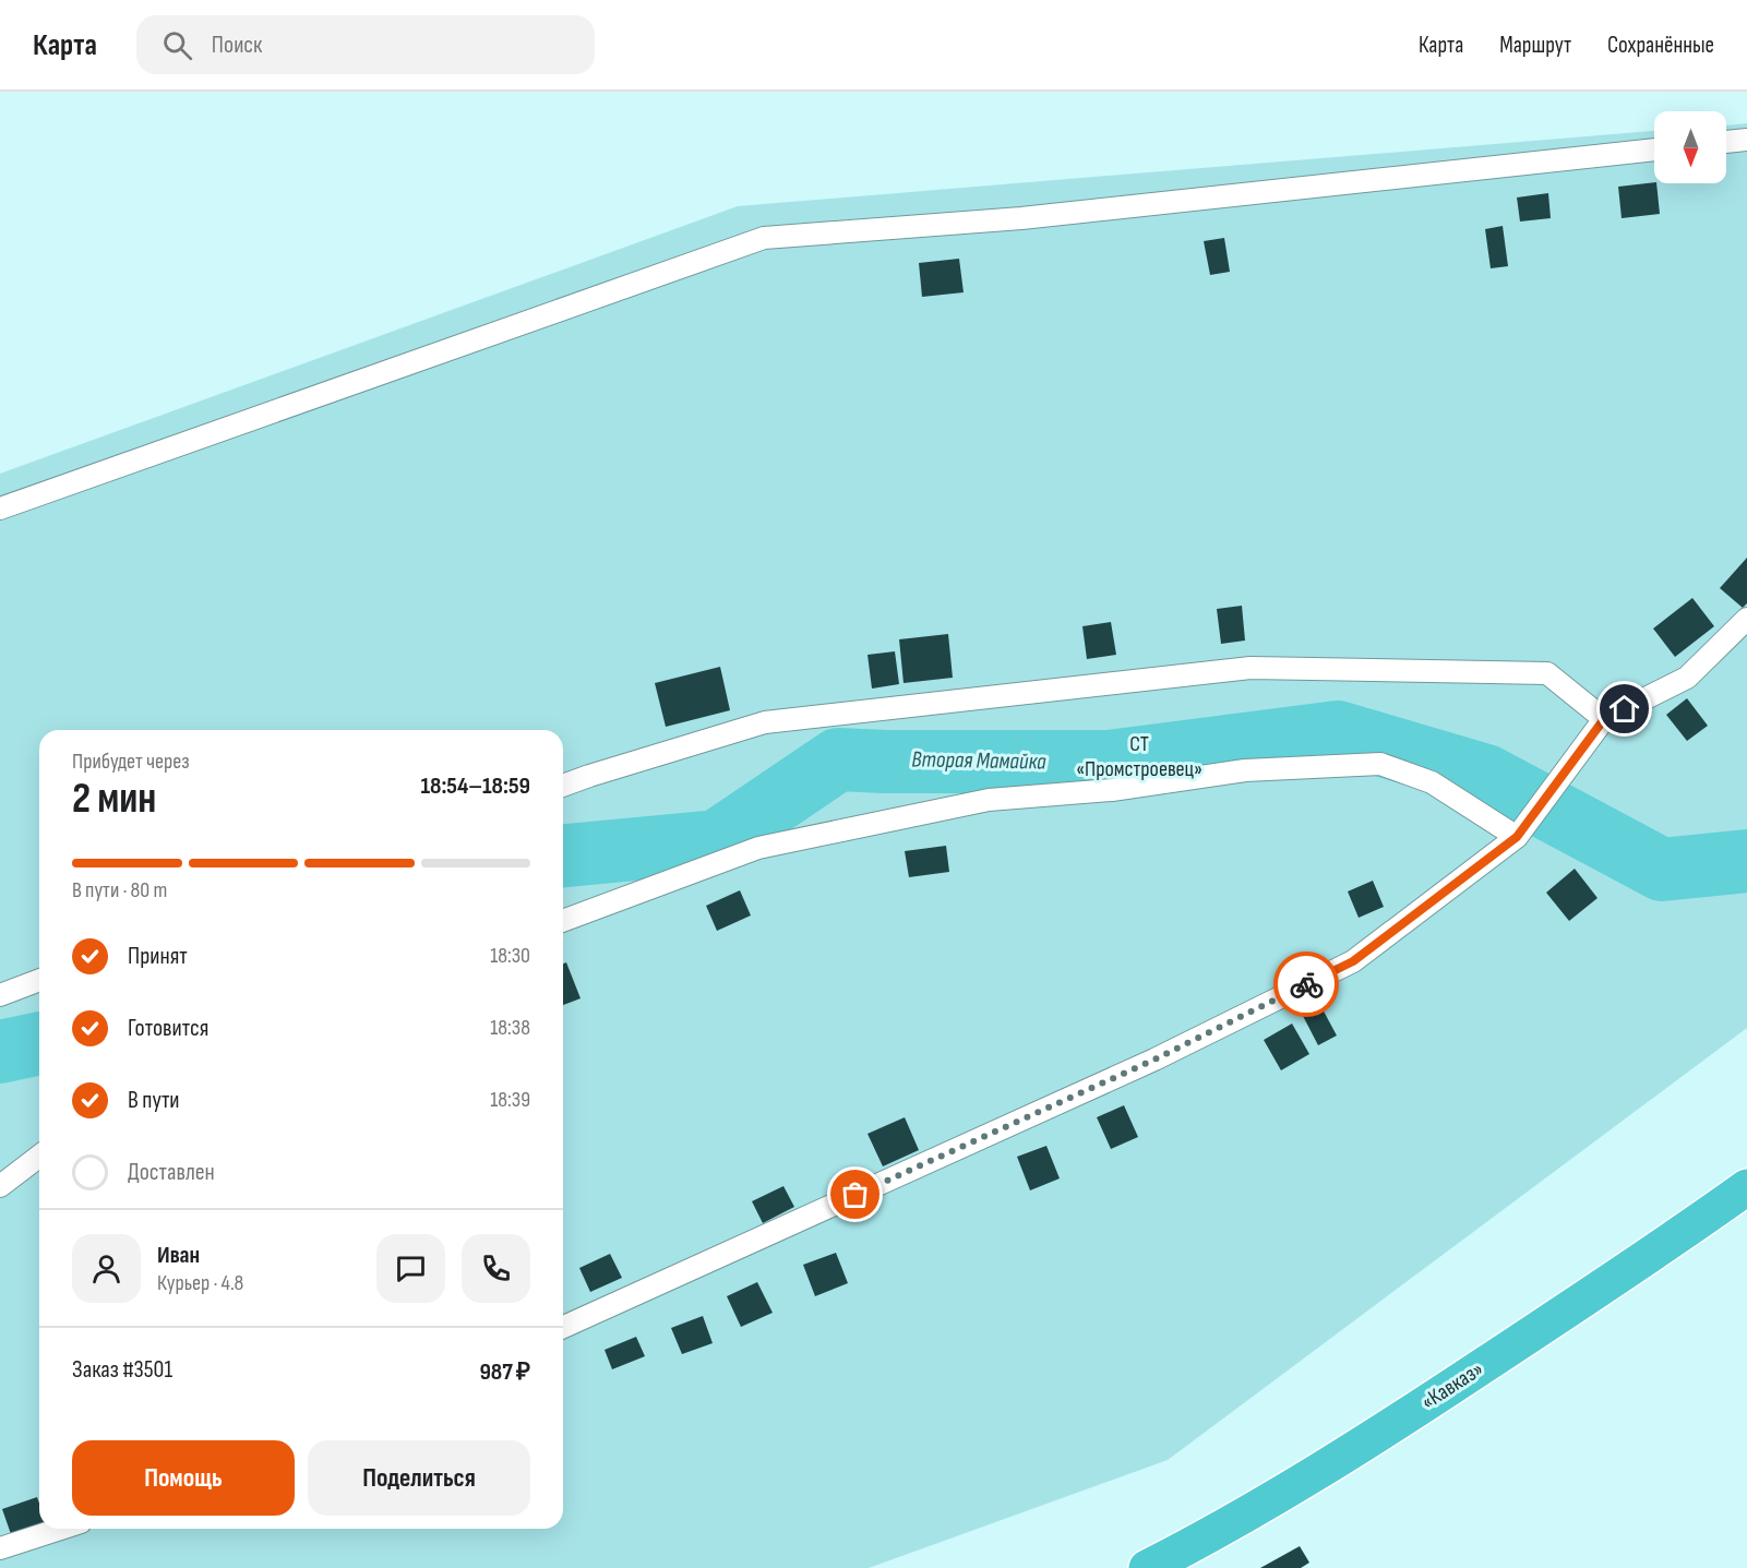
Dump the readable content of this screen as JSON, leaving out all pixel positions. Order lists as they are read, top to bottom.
{
  "streets": {
    "highway": ["«Кавказ»"]
  },
  "water": ["Вторая Мамайка"],
  "parks": ["СТ «Промстроевец»"],
  "north": "bottom",
  "page": {
    "header": "Карта",
    "search": "Поиск",
    "nav": ["Карта", "Маршрут", "Сохранённые"],
    "heading": ["2 мин", "Прибудет через", "18:54–18:59"],
    "panel": [
      "Иван",
      "Курьер · 4.8",
      "Заказ #3501",
      "987 ₽"
    ],
    "bar": "В пути · 80 m",
    "list": [
      ["Принят", "18:30"],
      ["Готовится", "18:38"],
      ["В пути", "18:39"],
      "Доставлен"
    ],
    "buttons": ["Помощь", "Поделиться"]
  }
}
